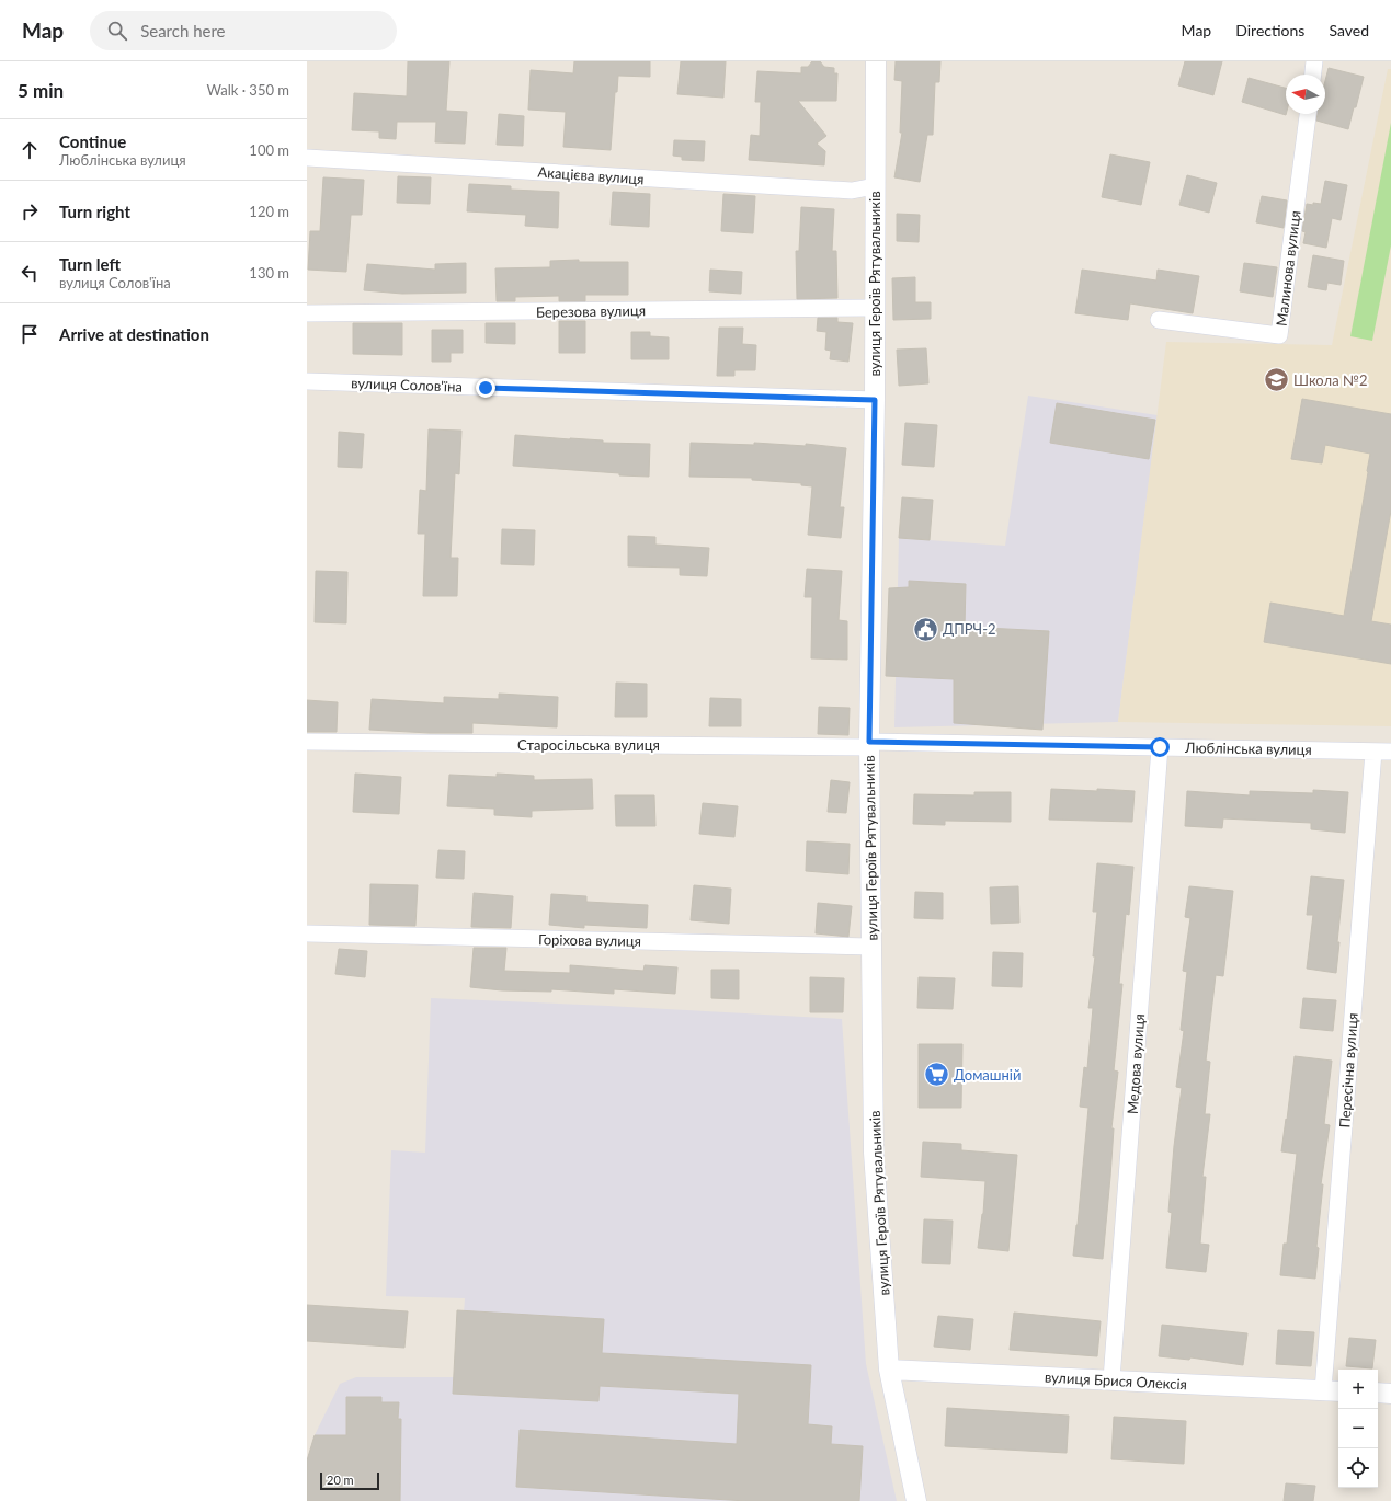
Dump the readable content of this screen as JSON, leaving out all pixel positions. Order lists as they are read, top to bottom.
{
  "streets": {
    "street": [
      "Акацієва вулиця",
      "Малинова вулиця",
      "вулиця Героїв Рятувальників",
      "Березова вулиця",
      "вулиця Солов'їна",
      "Старосільська вулиця",
      "Люблінська вулиця",
      "Горіхова вулиця",
      "Медова вулиця",
      "Пересічна вулиця",
      "вулиця Брися Олексія"
    ]
  },
  "crossings": [
    ["Акацієва вулиця", "вулиця Героїв Рятувальників"],
    ["вулиця Героїв Рятувальників", "Березова вулиця"],
    ["вулиця Героїв Рятувальників", "вулиця Солов'їна"],
    ["вулиця Героїв Рятувальників", "Старосільська вулиця"],
    ["вулиця Героїв Рятувальників", "Люблінська вулиця"],
    ["вулиця Героїв Рятувальників", "Горіхова вулиця"],
    ["вулиця Героїв Рятувальників", "вулиця Брися Олексія"],
    ["Старосільська вулиця", "Люблінська вулиця"],
    ["Люблінська вулиця", "Медова вулиця"],
    ["Люблінська вулиця", "Пересічна вулиця"],
    ["Медова вулиця", "вулиця Брися Олексія"],
    ["Пересічна вулиця", "вулиця Брися Олексія"]
  ],
  "places": {
    "school or university": ["Школа №2"],
    "public building": ["ДПРЧ-2"],
    "supermarket": ["Домашній"]
  },
  "scale_bar": "20 m",
  "north": "left",
  "page": {
    "header": "Map",
    "search": "Search here",
    "nav": ["Map", "Directions", "Saved"],
    "heading": ["5 min", "Walk · 350 m"],
    "list": [
      ["Continue", "Люблінська вулиця", "100 m"],
      ["Turn right", "120 m"],
      ["Turn left", "вулиця Солов'їна", "130 m"],
      "Arrive at destination"
    ],
    "map_buttons": ["+", "−"],
    "scale": "20 m"
  }
}
